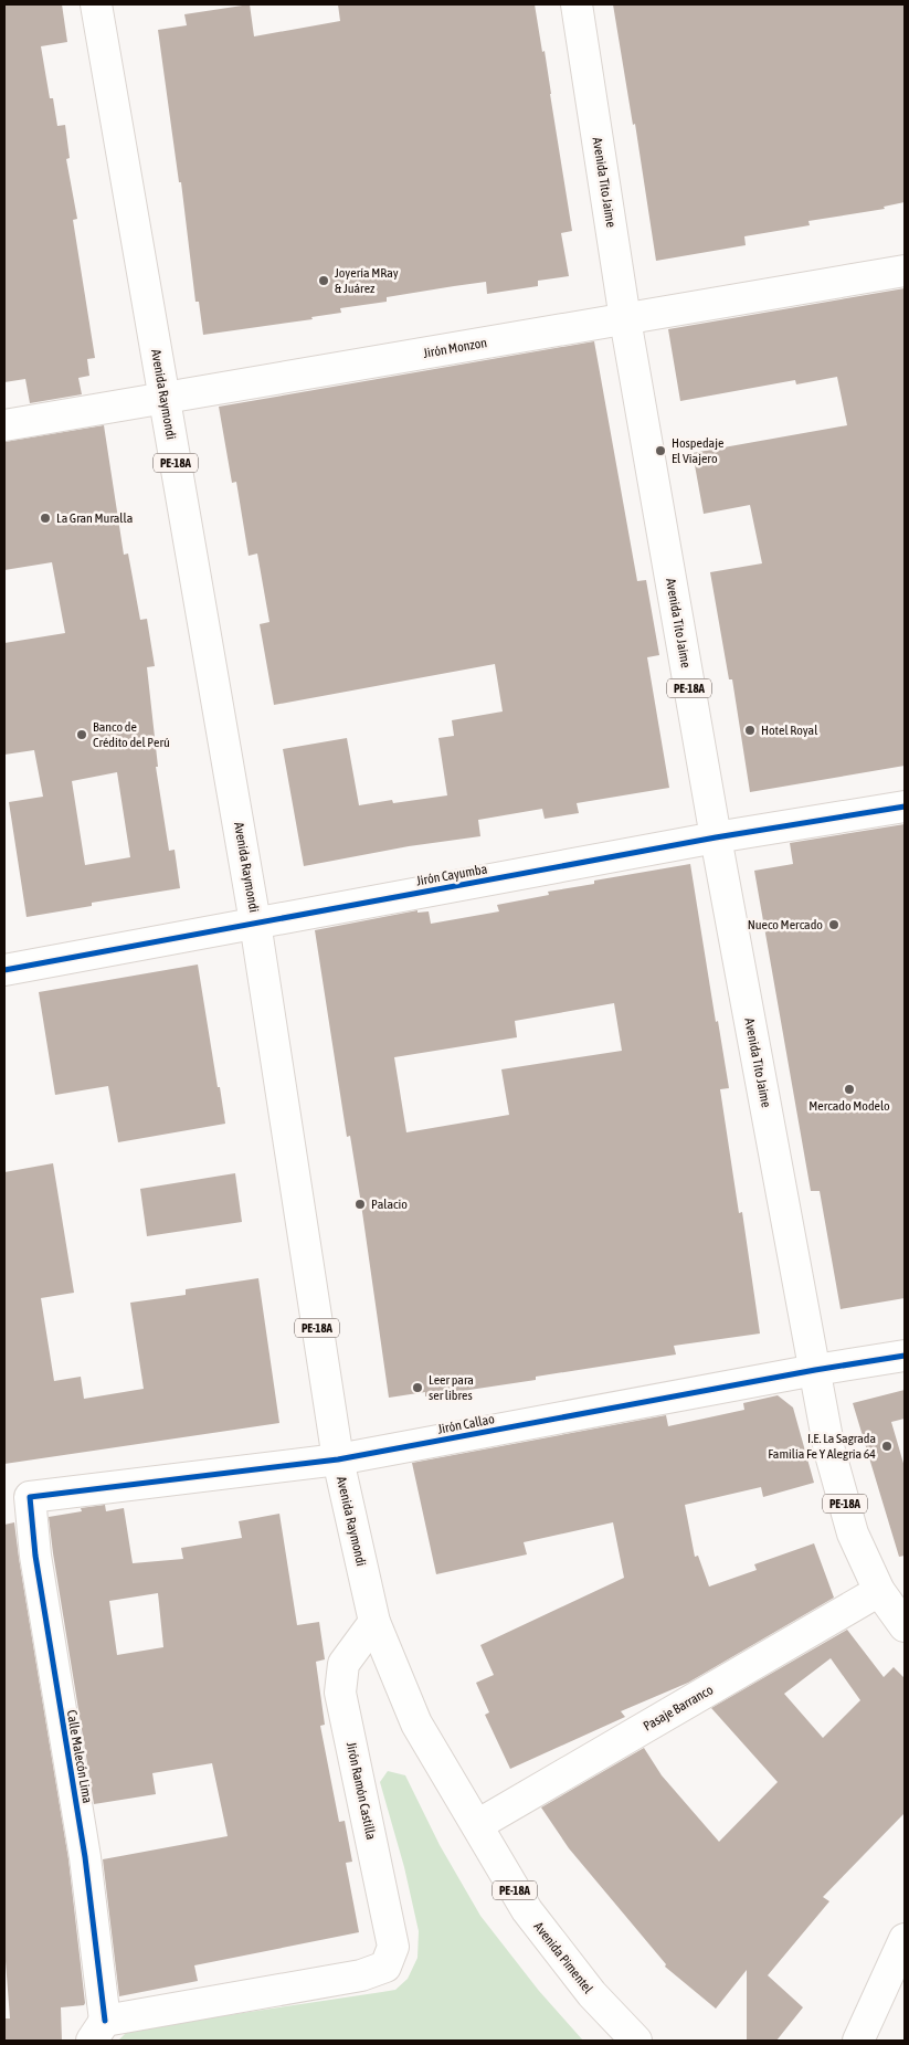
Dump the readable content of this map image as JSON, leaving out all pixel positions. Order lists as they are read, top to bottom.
{
  "streets": {
    "main road": [
      "Avenida Tito Jaime",
      "Jirón Monzon",
      "Avenida Raymondi",
      "PE-18A",
      "Jirón Cayumba",
      "Jirón Callao",
      "Pasaje Barranco",
      "Calle Malecón Lima",
      "Jirón Ramón Castilla",
      "Avenida Pimentel"
    ]
  },
  "crossings": [
    ["Avenida Tito Jaime", "Jirón Monzon"],
    ["Avenida Tito Jaime", "PE-18A"],
    ["Avenida Tito Jaime", "Jirón Cayumba"],
    ["Avenida Tito Jaime", "Jirón Callao"],
    ["Jirón Monzon", "Avenida Raymondi"],
    ["Avenida Raymondi", "Jirón Cayumba"],
    ["Avenida Raymondi", "Jirón Callao"],
    ["Avenida Raymondi", "Jirón Ramón Castilla"],
    ["Avenida Raymondi", "Avenida Pimentel"],
    ["PE-18A", "Jirón Callao"],
    ["PE-18A", "Pasaje Barranco"],
    ["Jirón Callao", "Calle Malecón Lima"],
    ["Pasaje Barranco", "Avenida Pimentel"],
    ["Calle Malecón Lima", "Jirón Ramón Castilla"]
  ],
  "places": [
    "Joyería MRay & Juárez",
    "Hospedaje El Viajero",
    "La Gran Muralla",
    "Hotel Royal",
    "Banco de Crédito del Perú",
    "Nueco Mercado",
    "Mercado Modelo",
    "Palacio",
    "Leer para ser libres",
    "I.E. La Sagrada Familia Fe Y Alegria 64"
  ]
}
